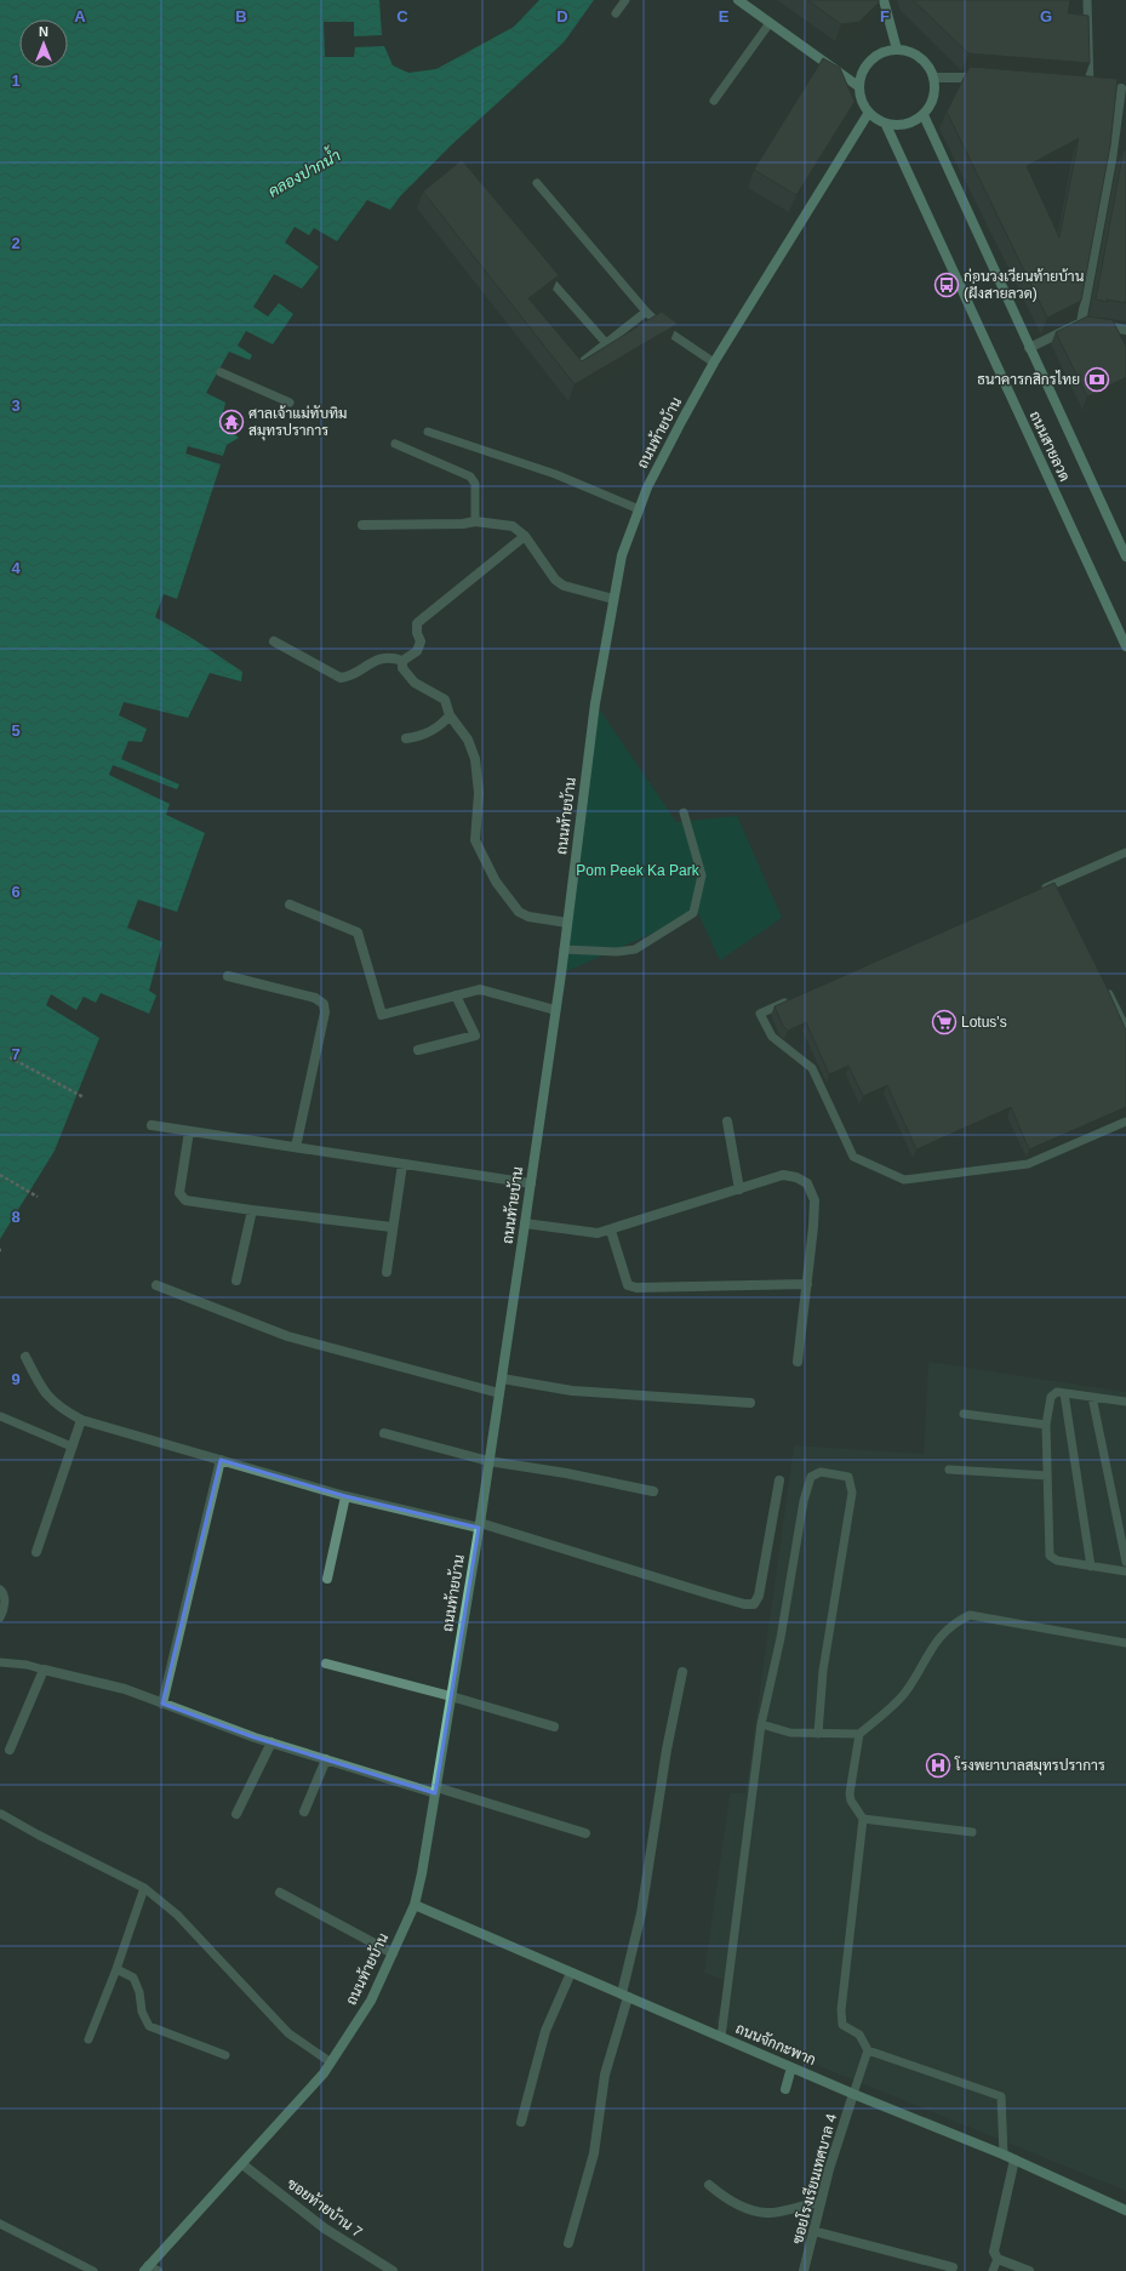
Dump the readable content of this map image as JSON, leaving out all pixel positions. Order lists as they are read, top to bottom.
{
  "streets": {
    "street": [
      "ถนนท้ายบ้าน",
      "ถนนสายลวด",
      "ถนนจักกะพาก",
      "ซอยโรงเรียนเทศบาล 4",
      "ซอยท้ายบ้าน 7"
    ]
  },
  "crossings": [
    ["ถนนท้ายบ้าน", "ถนนสายลวด"],
    ["ถนนท้ายบ้าน", "ถนนจักกะพาก"],
    ["ถนนท้ายบ้าน", "ซอยท้ายบ้าน 7"],
    ["ถนนจักกะพาก", "ซอยโรงเรียนเทศบาล 4"]
  ],
  "water": ["คลองปากน้ำ"],
  "parks": ["Pom Peek Ka Park"],
  "places": {
    "bus stop": ["ก่อนวงเวียนท้ายบ้าน (ฝั่งสายลวด)"],
    "bank": ["ธนาคารกสิกรไทย"],
    "temple": ["ศาลเจ้าแม่ทับทิม สมุทรปราการ"],
    "supermarket": ["Lotus's"],
    "hospital": ["โรงพยาบาลสมุทรปราการ"]
  },
  "north": "top",
  "grid": {
    "columns": [
      "A",
      "B",
      "C",
      "D",
      "E",
      "F",
      "G"
    ],
    "rows": [
      "1",
      "2",
      "3",
      "4",
      "5",
      "6",
      "7",
      "8",
      "9"
    ]
  }
}
